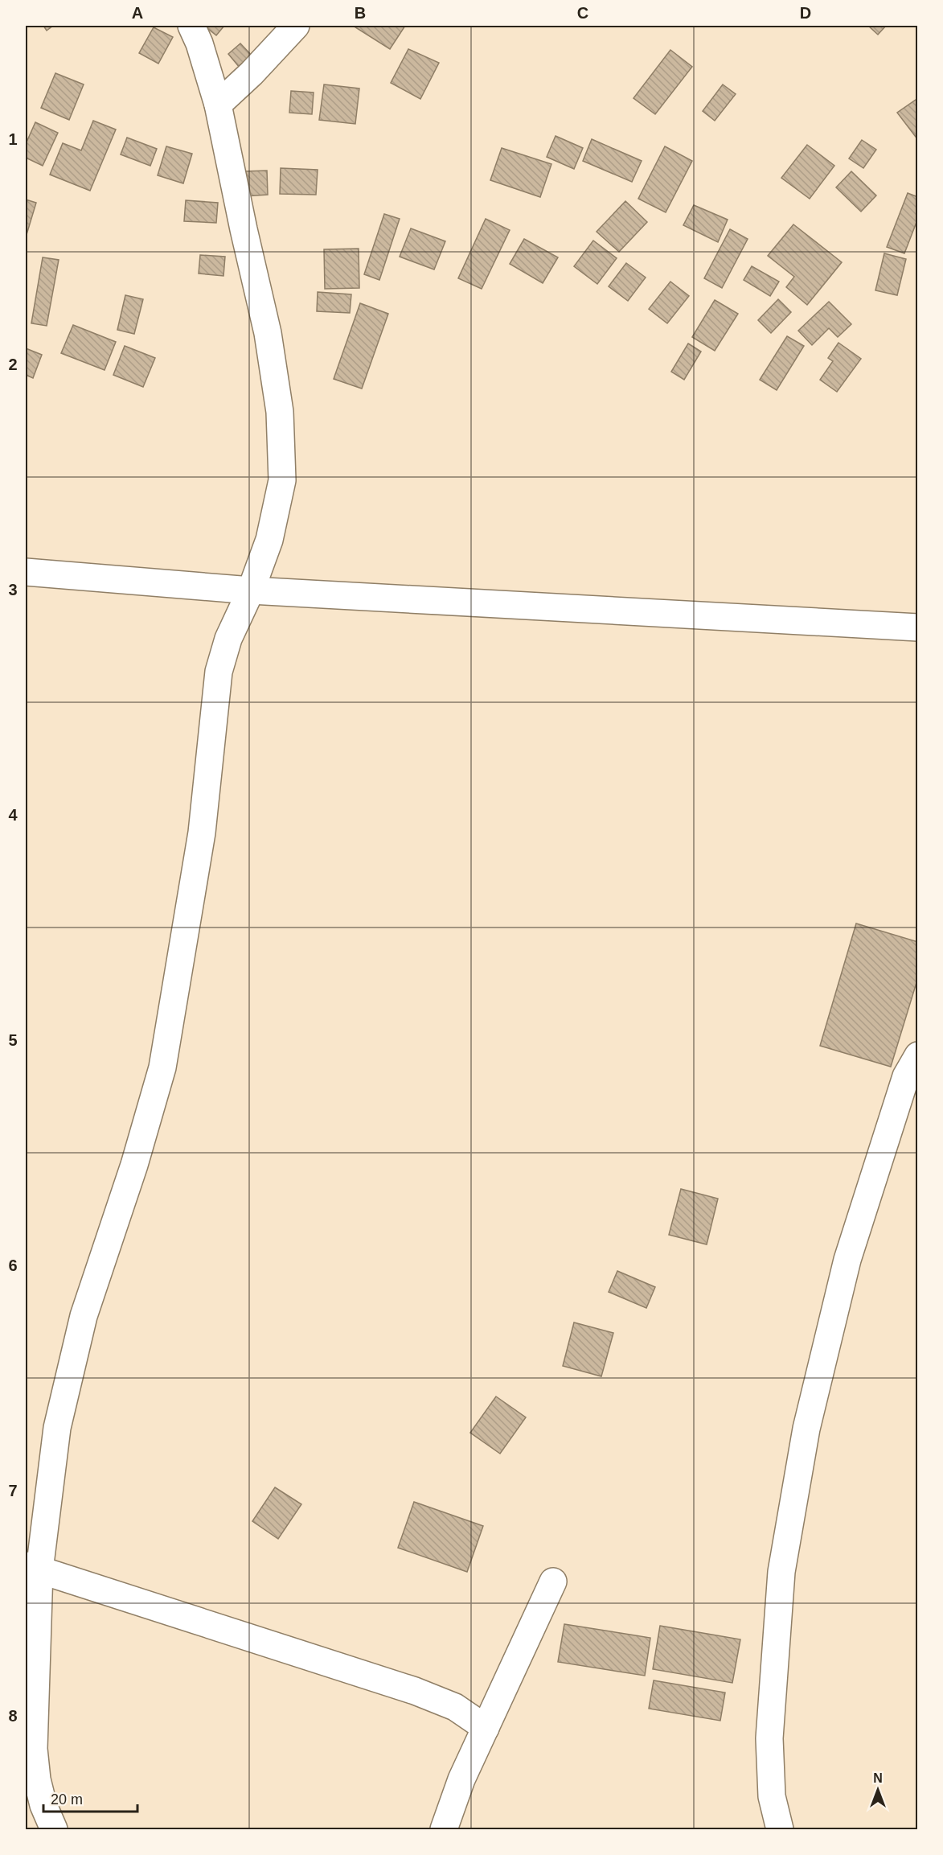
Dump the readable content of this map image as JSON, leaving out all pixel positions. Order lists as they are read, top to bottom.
{
  "scale_bar": "20 m",
  "north": "top",
  "grid": {
    "columns": [
      "A",
      "B",
      "C",
      "D"
    ],
    "rows": [
      "1",
      "2",
      "3",
      "4",
      "5",
      "6",
      "7",
      "8"
    ]
  }
}
